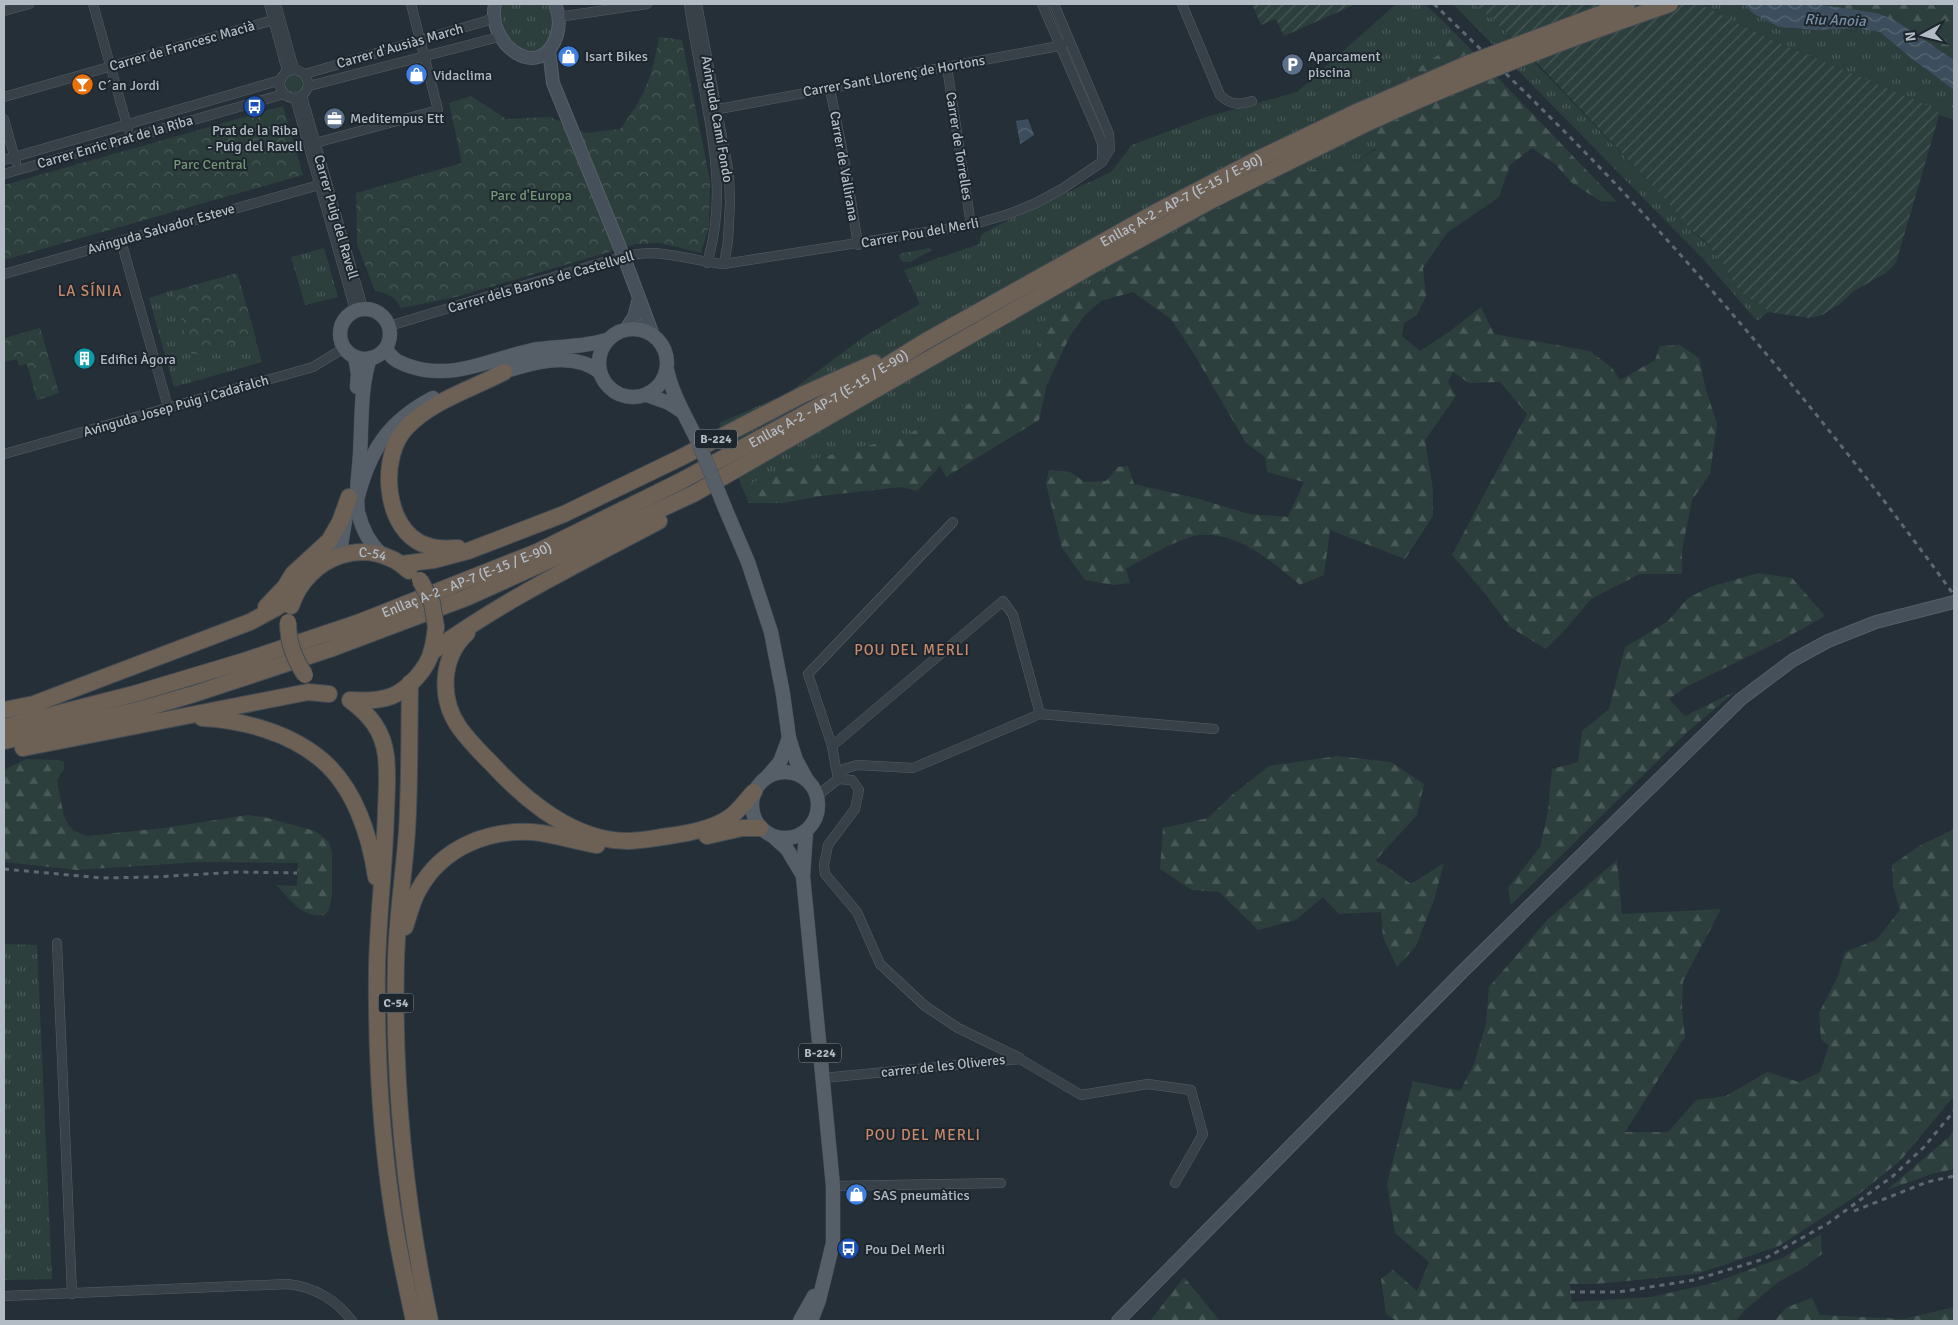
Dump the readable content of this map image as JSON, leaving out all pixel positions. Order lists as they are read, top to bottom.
{
  "streets": {
    "highway": ["Enllaç A-2 - AP-7 (E-15 / E-90)", "B-224", "C-54"],
    "street": [
      "Carrer de Francesc Macià",
      "Carrer d'Ausiàs March",
      "Carrer Sant Llorenç de Hortons",
      "Avinguda Camí Fondo",
      "Carrer Enric Prat de la Riba",
      "Carrer de Torrelles",
      "Carrer de Vallirana",
      "Carrer Puig del Ravell",
      "Avinguda Salvador Esteve",
      "Carrer Pou del Merli",
      "Carrer dels Barons de Castellvell",
      "Avinguda Josep Puig i Cadafalch",
      "carrer de les Oliveres"
    ]
  },
  "crossings": [
    ["Carrer d'Ausiàs March", "Carrer Enric Prat de la Riba"],
    ["Carrer d'Ausiàs March", "Carrer Puig del Ravell"],
    ["Carrer d'Ausiàs March", "B-224"],
    ["Carrer Sant Llorenç de Hortons", "Avinguda Camí Fondo"],
    ["Carrer Sant Llorenç de Hortons", "Carrer de Torrelles"],
    ["Carrer Sant Llorenç de Hortons", "Carrer de Vallirana"],
    ["Avinguda Camí Fondo", "Carrer Pou del Merli"],
    ["Avinguda Camí Fondo", "Carrer dels Barons de Castellvell"],
    ["Carrer Enric Prat de la Riba", "Carrer Puig del Ravell"],
    ["Carrer de Torrelles", "Carrer Pou del Merli"],
    ["Carrer de Vallirana", "Carrer Pou del Merli"],
    ["Enllaç A-2 - AP-7 (E-15 / E-90)", "B-224"],
    ["Carrer Puig del Ravell", "Avinguda Salvador Esteve"],
    ["Carrer Puig del Ravell", "Carrer dels Barons de Castellvell"],
    ["Carrer Puig del Ravell", "Avinguda Josep Puig i Cadafalch"],
    ["Carrer Pou del Merli", "Carrer dels Barons de Castellvell"],
    ["Carrer dels Barons de Castellvell", "Avinguda Josep Puig i Cadafalch"],
    ["B-224", "carrer de les Oliveres"]
  ],
  "districts": ["LA SÍNIA", "POU DEL MERLI", "POU DEL MERLI"],
  "water": ["Riu Anoia"],
  "parks": ["Parc Central", "Parc d'Europa"],
  "places": {
    "shop": ["Isart Bikes", "Vidaclima", "SAS pneumàtics"],
    "parking": ["Aparcament piscina"],
    "bar": ["C´an Jordi"],
    "bus stop": ["Prat de la Riba - Puig del Ravell", "Pou Del Merli"],
    "office": ["Meditempus Ett"],
    "building": ["Edifici Àgora"]
  },
  "north": "left"
}
